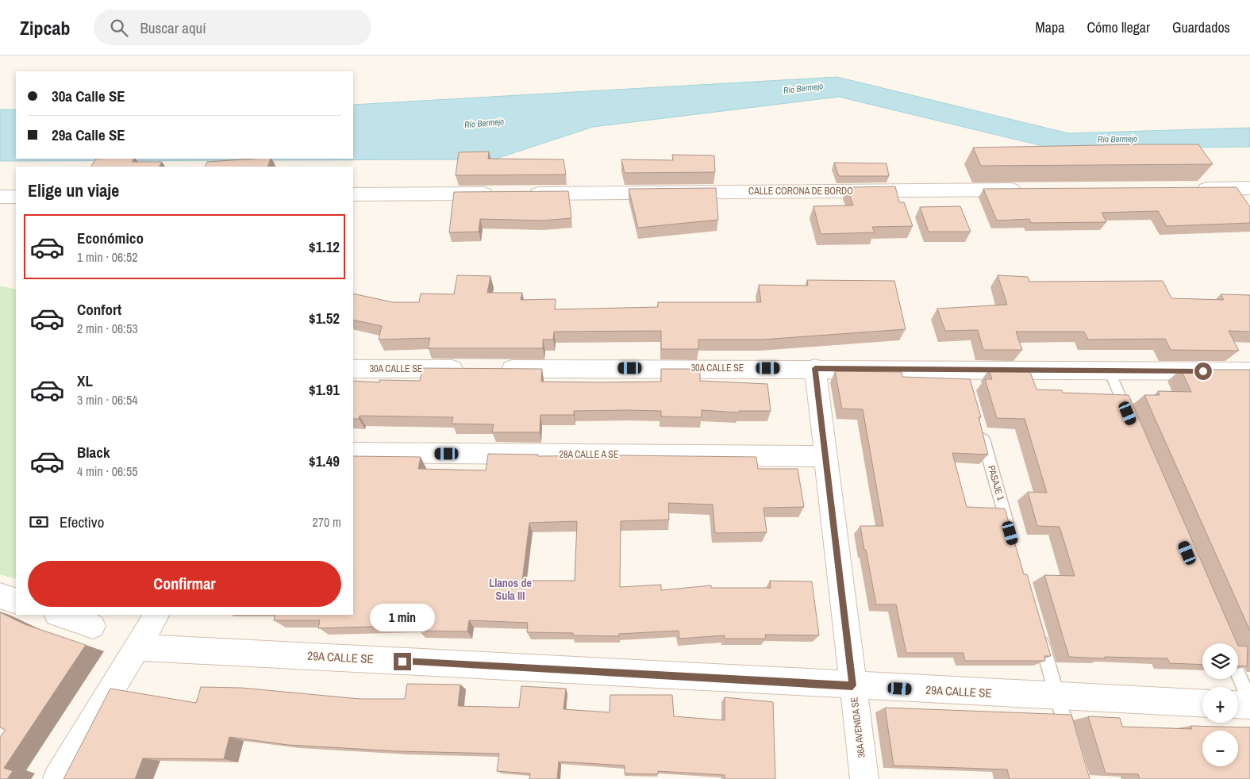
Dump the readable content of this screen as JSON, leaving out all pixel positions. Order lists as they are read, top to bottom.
{
  "streets": {
    "street": [
      "CALLE CORONA DE BORDO",
      "30A CALLE SE",
      "28A CALLE A SE",
      "29A CALLE SE",
      "36A AVENIDA SE"
    ],
    "lane": ["PASAJE 1"]
  },
  "crossings": [
    ["30A CALLE SE", "36A AVENIDA SE"],
    ["28A CALLE A SE", "36A AVENIDA SE"],
    ["29A CALLE SE", "36A AVENIDA SE"]
  ],
  "districts": ["Llanos de Sula III"],
  "water": ["Río Bermejo"],
  "page": {
    "header": "Zipcab",
    "search": "Buscar aquí",
    "nav": ["Mapa", "Cómo llegar", "Guardados"],
    "banner": ["30a Calle SE", "29a Calle SE"],
    "heading": "Elige un viaje",
    "list": [
      {
        "name": "Económico",
        "note": "1 min · 06:52",
        "value": "$1.12"
      },
      {
        "name": "Confort",
        "note": "2 min · 06:53",
        "value": "$1.52"
      },
      {
        "name": "XL",
        "note": "3 min · 06:54",
        "value": "$1.91"
      },
      {
        "name": "Black",
        "note": "4 min · 06:55",
        "value": "$1.49"
      }
    ],
    "pay": ["Efectivo", "270 m"],
    "buttons": "Confirmar",
    "bubble": "1 min",
    "map_buttons": ["+", "−"]
  }
}
